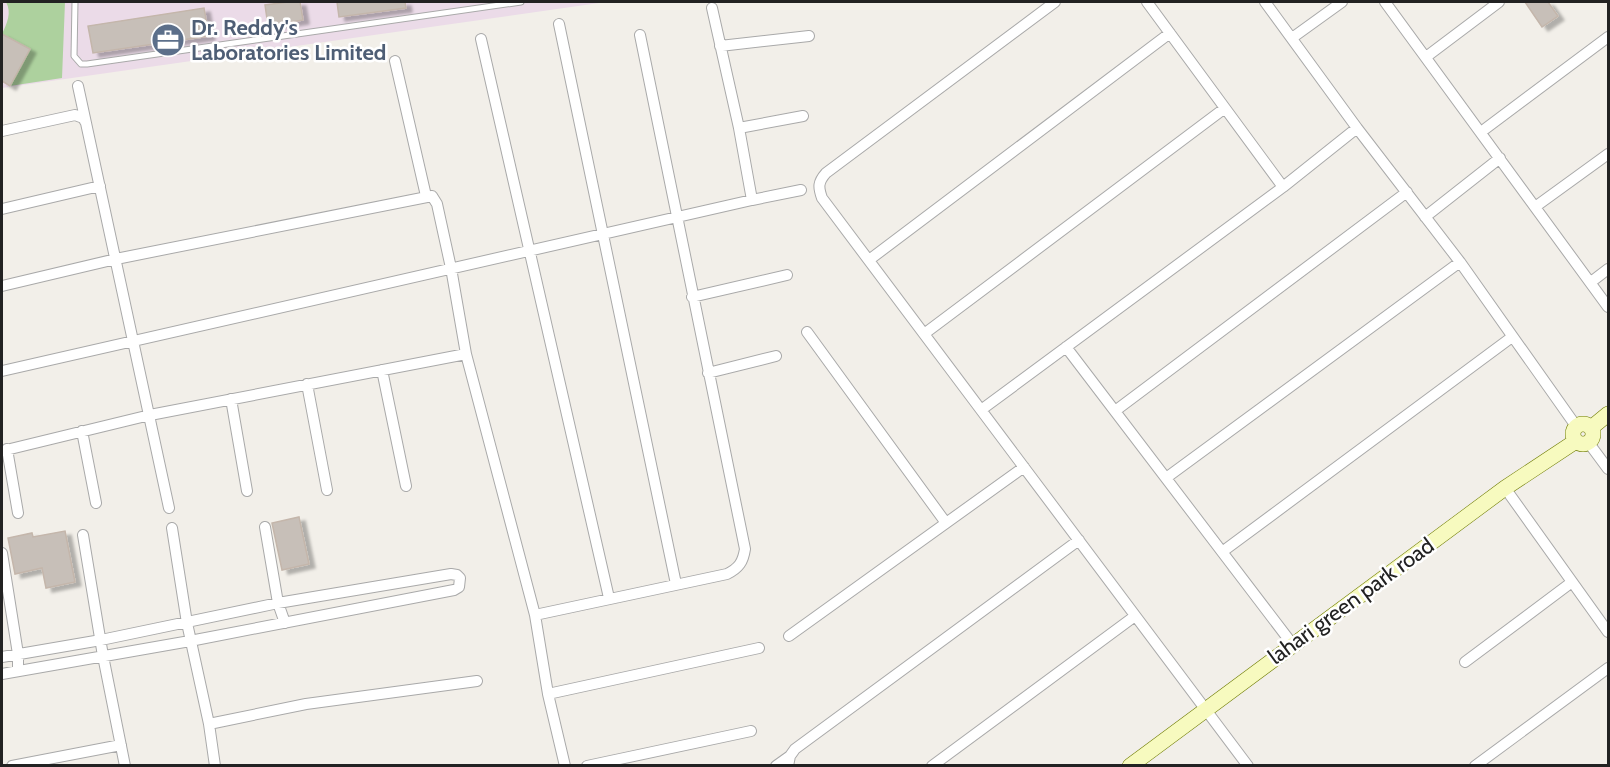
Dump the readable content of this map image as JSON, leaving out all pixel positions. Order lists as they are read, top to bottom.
{
  "streets": {
    "street": ["lahari green park road"]
  },
  "places": {
    "office": ["Dr. Reddy's Laboratories Limited"]
  }
}
